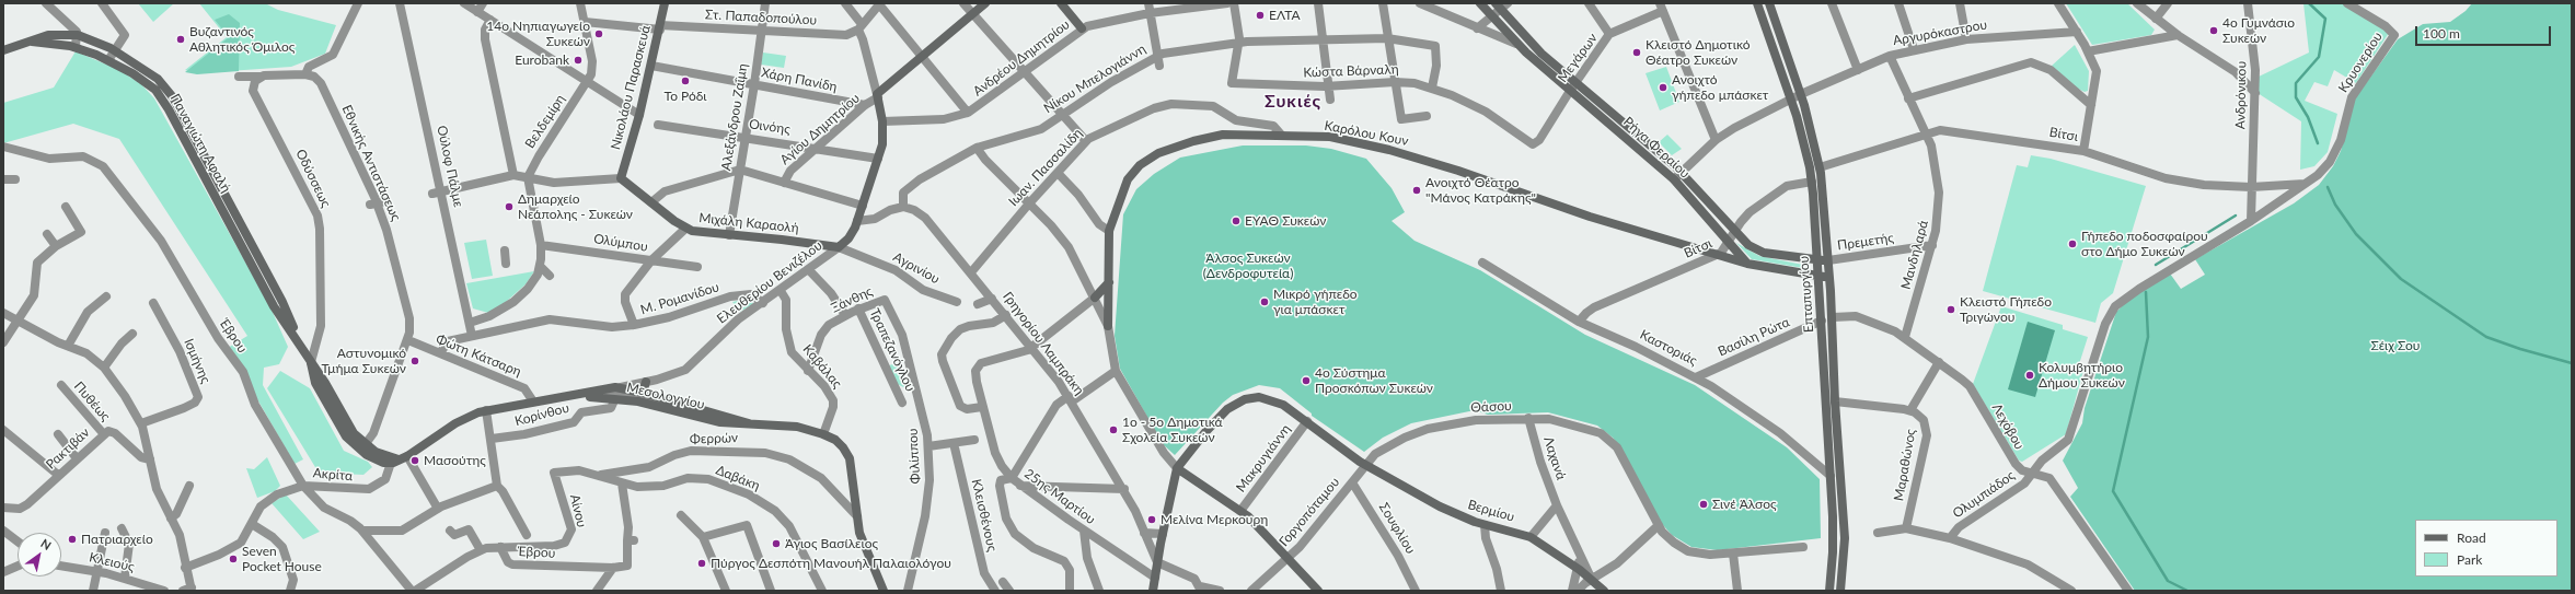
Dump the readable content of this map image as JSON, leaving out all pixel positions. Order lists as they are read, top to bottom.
{
  "streets": {
    "street": [
      "Στ. Παπαδοπούλου",
      "Αργυρόκαστρου",
      "Ανδρέου Δημητρίου",
      "Μεγάρων",
      "Κρυονερίου",
      "Κώστα Βάρναλη",
      "Νίκου Μπελογιάννη",
      "Χάρη Πανίδη",
      "Νικολάου Παρασκευά",
      "Ανδρόνικου",
      "Αλεξάνδρου Ζαΐμη",
      "Βελδεμίρη",
      "Οινόης",
      "Αγίου Δημητρίου",
      "Καρόλου Κουν",
      "Βίτσι",
      "Παναγιώτη Αφαλή",
      "Ρήγα Φεραίου",
      "Εθνικής Αντιστάσεως",
      "Ούλοφ Πάλμε",
      "Ιωαν. Πασσαλίδη",
      "Οδύσσεως",
      "Μιχάλη Καραολή",
      "Πρεμετής",
      "Ολύμπου",
      "Μανδηλαρά",
      "Αγρινίου",
      "Ελευθερίου Βενιζέλου",
      "Επταπυργίου",
      "Μ. Ρομανίδου",
      "Ξάνθης",
      "Έβρου",
      "Βασίλη Ρώτα",
      "Γρηγορίου Λαμπράκη",
      "Καστοριάς",
      "Τραπεζανόγλου",
      "Φώτη Κάτσαρη",
      "Ισμήνης",
      "Καβάλας",
      "Μεσολογγίου",
      "Πυθέως",
      "Θάσου",
      "Κορίνθου",
      "Λεχόβου",
      "Φερρών",
      "Ρακτιβάν",
      "Φιλίππου",
      "Μακρυγιάννη",
      "Λαχανά",
      "Μαραθώνος",
      "Ακρίτα",
      "Δαβάκη",
      "Ολυμπιάδος",
      "25ης Μαρτίου",
      "Αίνου",
      "Βερμίου",
      "Γοργοπόταμου",
      "Κλεισθένους",
      "Σουφλίου",
      "Κλειούς"
    ]
  },
  "crossings": [
    ["Στ. Παπαδοπούλου", "Νικολάου Παρασκευά"],
    ["Στ. Παπαδοπούλου", "Αλεξάνδρου Ζαΐμη"],
    ["Αργυρόκαστρου", "Ρήγα Φεραίου"],
    ["Αργυρόκαστρου", "Μανδηλαρά"],
    ["Αργυρόκαστρου", "Επταπυργίου"],
    ["Ανδρέου Δημητρίου", "Ελευθερίου Βενιζέλου"],
    ["Μεγάρων", "Κώστα Βάρναλη"],
    ["Μεγάρων", "Ρήγα Φεραίου"],
    ["Κρυονερίου", "Ανδρόνικου"],
    ["Κρυονερίου", "Βίτσι"],
    ["Κρυονερίου", "Ολυμπιάδος"],
    ["Κώστα Βάρναλη", "Νίκου Μπελογιάννη"],
    ["Νίκου Μπελογιάννη", "Γρηγορίου Λαμπράκη"],
    ["Χάρη Πανίδη", "Νικολάου Παρασκευά"],
    ["Χάρη Πανίδη", "Αλεξάνδρου Ζαΐμη"],
    ["Χάρη Πανίδη", "Αγίου Δημητρίου"],
    ["Νικολάου Παρασκευά", "Μιχάλη Καραολή"],
    ["Ανδρόνικου", "Βίτσι"],
    ["Ανδρόνικου", "Ολυμπιάδος"],
    ["Αλεξάνδρου Ζαΐμη", "Οινόης"],
    ["Αλεξάνδρου Ζαΐμη", "Μιχάλη Καραολή"],
    ["Οινόης", "Αγίου Δημητρίου"],
    ["Οινόης", "Ελευθερίου Βενιζέλου"],
    ["Αγίου Δημητρίου", "Ελευθερίου Βενιζέλου"],
    ["Καρόλου Κουν", "Βίτσι"],
    ["Καρόλου Κουν", "Ρήγα Φεραίου"],
    ["Καρόλου Κουν", "Ιωαν. Πασσαλίδη"],
    ["Βίτσι", "Ρήγα Φεραίου"],
    ["Βίτσι", "Μανδηλαρά"],
    ["Βίτσι", "Επταπυργίου"],
    ["Βίτσι", "Καστοριάς"],
    ["Παναγιώτη Αφαλή", "Εθνικής Αντιστάσεως"],
    ["Παναγιώτη Αφαλή", "Οδύσσεως"],
    ["Παναγιώτη Αφαλή", "Ελευθερίου Βενιζέλου"],
    ["Παναγιώτη Αφαλή", "Ακρίτα"],
    ["Ρήγα Φεραίου", "Πρεμετής"],
    ["Ρήγα Φεραίου", "Επταπυργίου"],
    ["Εθνικής Αντιστάσεως", "Φώτη Κάτσαρη"],
    ["Ούλοφ Πάλμε", "Μ. Ρομανίδου"],
    ["Ιωαν. Πασσαλίδη", "Γρηγορίου Λαμπράκη"],
    ["Μιχάλη Καραολή", "Αγρινίου"],
    ["Μιχάλη Καραολή", "Ελευθερίου Βενιζέλου"],
    ["Πρεμετής", "Μανδηλαρά"],
    ["Πρεμετής", "Επταπυργίου"],
    ["Μανδηλαρά", "Λεχόβου"],
    ["Αγρινίου", "Ελευθερίου Βενιζέλου"],
    ["Ελευθερίου Βενιζέλου", "Μ. Ρομανίδου"],
    ["Ελευθερίου Βενιζέλου", "Φώτη Κάτσαρη"],
    ["Ελευθερίου Βενιζέλου", "Καβάλας"],
    ["Ελευθερίου Βενιζέλου", "Μεσολογγίου"],
    ["Ελευθερίου Βενιζέλου", "Ακρίτα"],
    ["Επταπυργίου", "Βασίλη Ρώτα"],
    ["Επταπυργίου", "Καστοριάς"],
    ["Επταπυργίου", "Λεχόβου"],
    ["Επταπυργίου", "Μαραθώνος"],
    ["Μ. Ρομανίδου", "Φώτη Κάτσαρη"],
    ["Ξάνθης", "Τραπεζανόγλου"],
    ["Ξάνθης", "Καβάλας"],
    ["Ξάνθης", "Φιλίππου"],
    ["Έβρου", "Ακρίτα"],
    ["Έβρου", "Δαβάκη"],
    ["Έβρου", "Αίνου"],
    ["Βασίλη Ρώτα", "Καστοριάς"],
    ["Γρηγορίου Λαμπράκη", "25ης Μαρτίου"],
    ["Καβάλας", "Μεσολογγίου"],
    ["Μεσολογγίου", "Κορίνθου"],
    ["Μεσολογγίου", "Φερρών"],
    ["Πυθέως", "Ρακτιβάν"],
    ["Θάσου", "Λαχανά"],
    ["Θάσου", "Βερμίου"],
    ["Θάσου", "Γοργοπόταμου"],
    ["Λεχόβου", "Ολυμπιάδος"],
    ["Φερρών", "Δαβάκη"],
    ["Φερρών", "Αίνου"],
    ["Λαχανά", "Βερμίου"],
    ["Βερμίου", "Γοργοπόταμου"],
    ["Γοργοπόταμου", "Σουφλίου"]
  ],
  "districts": ["Συκιές"],
  "parks": ["Άλσος Συκεών (Δενδροφυτεία)", "Σέιχ Σου"],
  "places": [
    "ΕΛΤΑ",
    "4ο Γυμνάσιο Συκεών",
    "14ο Νηπιαγωγείο Συκεών",
    "Βυζαντινός Αθλητικός Όμιλος",
    "Κλειστό Δημοτικό Θέατρο Συκεών",
    "Eurobank",
    "Το Ρόδι",
    "Ανοιχτό γήπεδο μπάσκετ",
    "Ανοιχτό Θέατρο \"Μάνος Κατράκης\"",
    "Δημαρχείο Νεάπολης - Συκεών",
    "ΕΥΑΘ Συκεών",
    "Γήπεδο ποδοσφαίρου στο Δήμο Συκεών",
    "Μικρό γήπεδο για μπάσκετ",
    "Κλειστό Γήπεδο Τριγώνου",
    "Αστυνομικό Τμήμα Συκεών",
    "Κολυμβητήριο Δήμου Συκεών",
    "4ο Σύστημα Προσκόπων Συκεών",
    "1ο - 5ο Δημοτικά Σχολεία Συκεών",
    "Μασούτης",
    "Σινέ Άλσος",
    "Μελίνα Μερκουρη",
    "Πατριαρχείο",
    "Άγιος Βασίλειος",
    "Seven Pocket House",
    "Πύργος Δεσπότη Μανουήλ Παλαιολόγου"
  ],
  "legend": ["Road", "Park"],
  "scale_bar": "100 m",
  "north": "top right"
}
